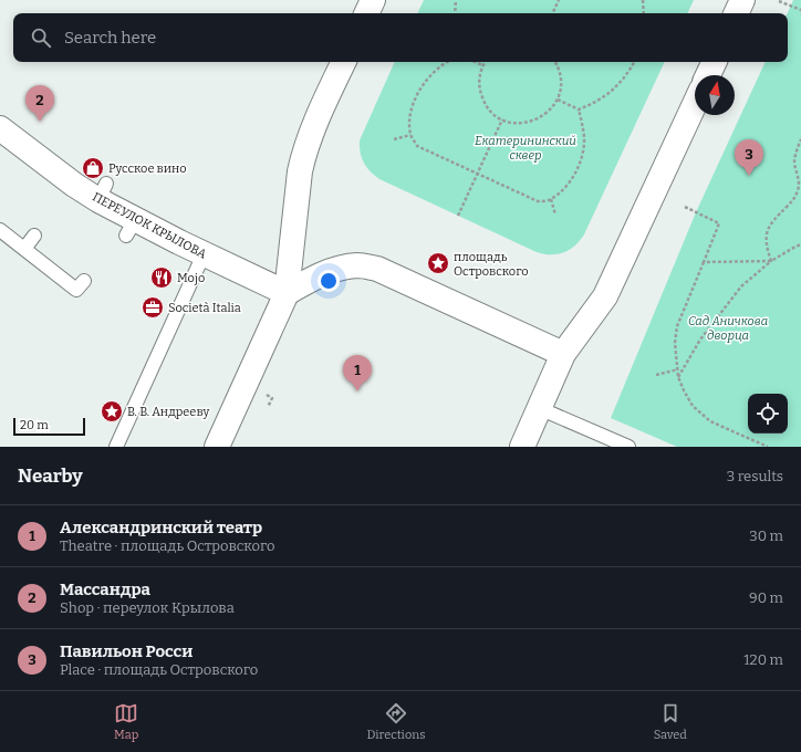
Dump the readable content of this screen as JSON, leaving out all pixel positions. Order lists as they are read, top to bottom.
{
  "streets": {
    "street": ["ПЕРЕУЛОК КРЫЛОВА"]
  },
  "parks": ["Екатерининский сквер", "Сад Аничкова дворца"],
  "places": {
    "shop": ["Русское вино"],
    "place": ["площадь Островского", "В. В. Андрееву"],
    "restaurant": ["Mojo"],
    "office": ["Società Italia"]
  },
  "scale_bar": "20 m",
  "north": "top",
  "page": {
    "search": "Search here",
    "pins": ["2", "3", "1"],
    "scale": "20 m",
    "heading": ["Nearby", "3 results"],
    "list": [
      {
        "mark": "1",
        "name": "Александринский театр",
        "note": "Theatre · площадь Островского",
        "value": "30 m"
      },
      {
        "mark": "2",
        "name": "Массандра",
        "note": "Shop · переулок Крылова",
        "value": "90 m"
      },
      {
        "mark": "3",
        "name": "Павильон Росси",
        "note": "Place · площадь Островского",
        "value": "120 m"
      }
    ],
    "nav": ["Map", "Directions", "Saved"]
  }
}
